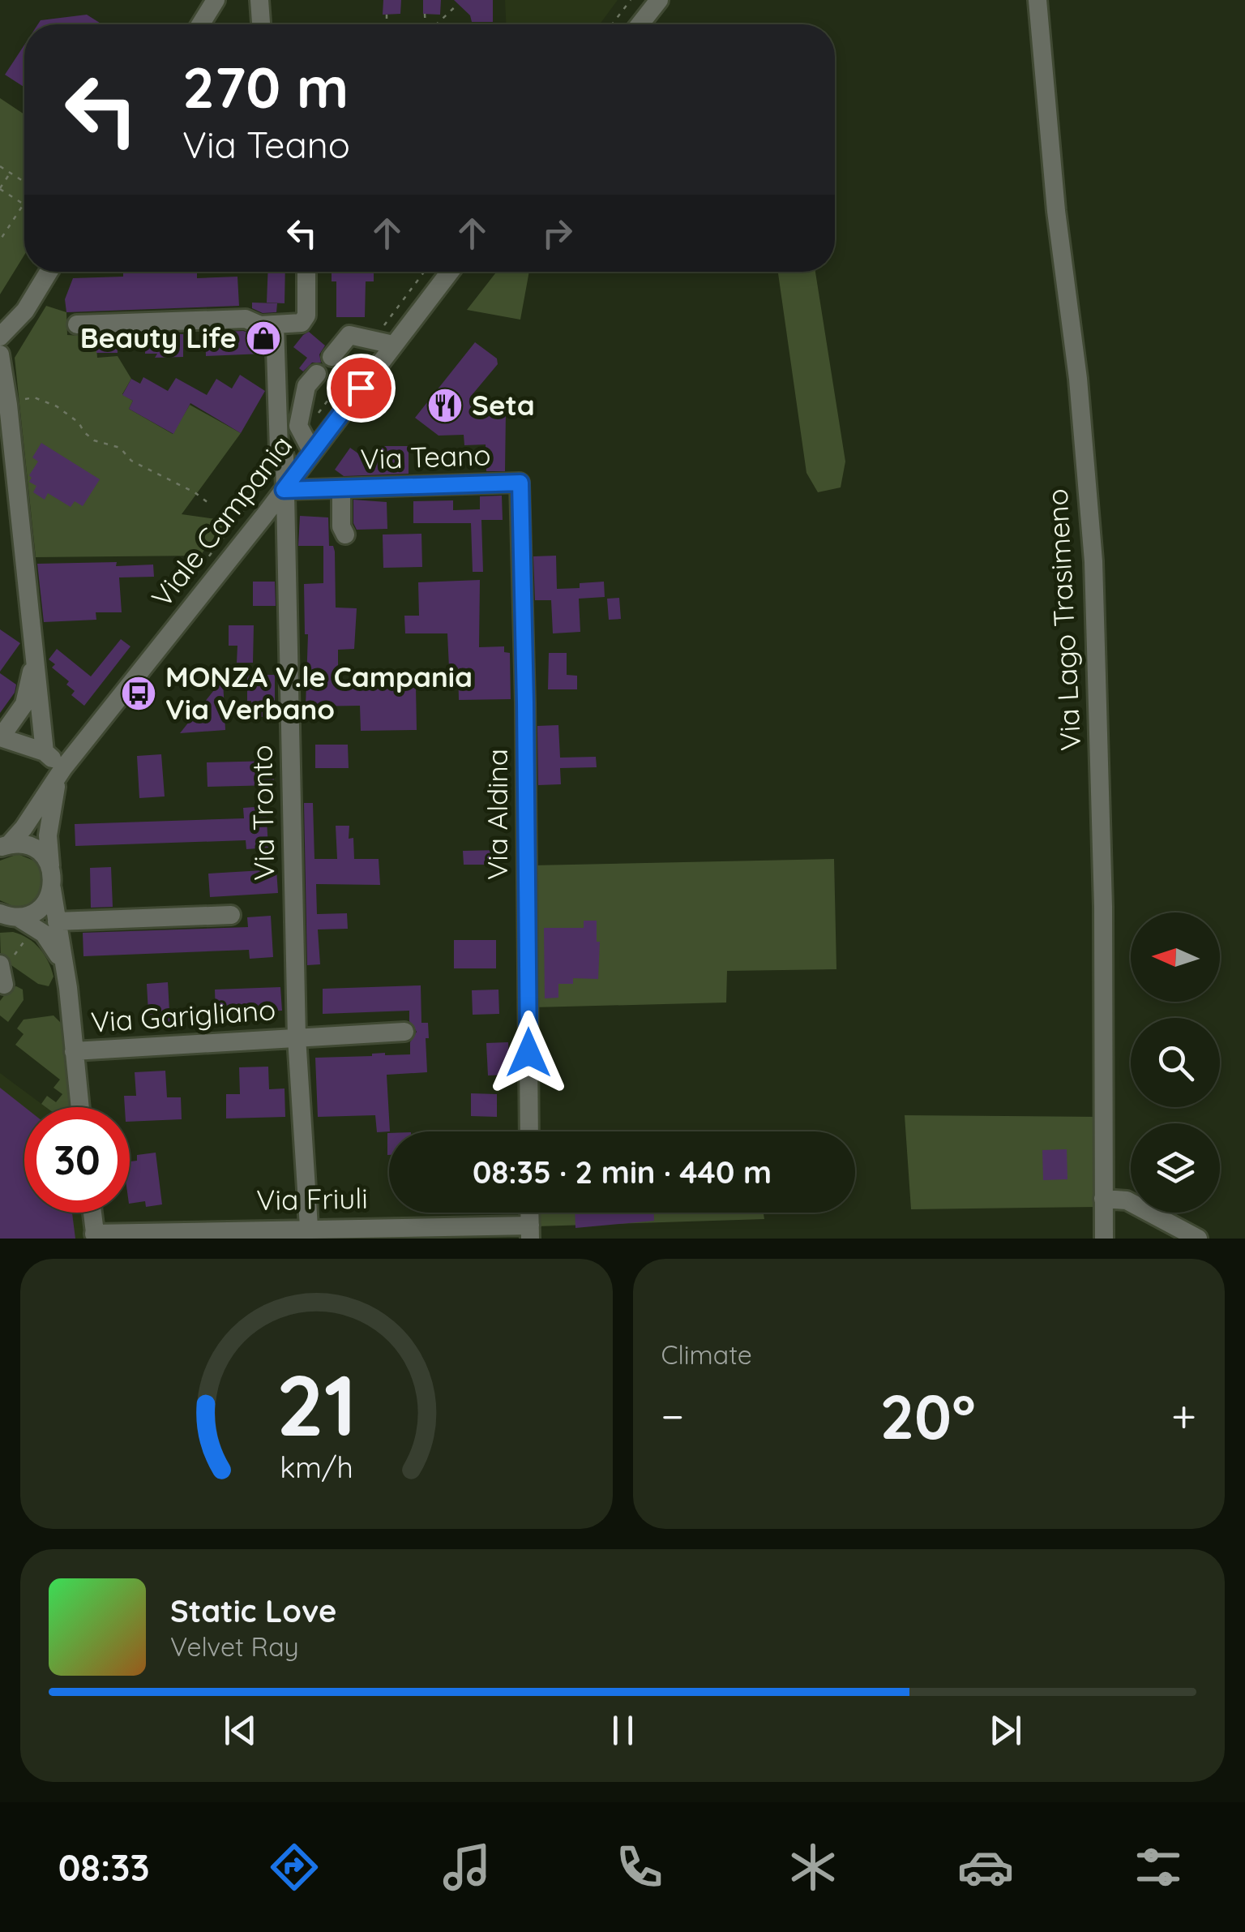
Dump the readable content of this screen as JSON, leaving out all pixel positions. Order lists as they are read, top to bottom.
{
  "streets": {
    "street": [
      "Via Teano",
      "Viale Campania",
      "Via Lago Trasimeno",
      "Via Tronto",
      "Via Aldina",
      "Via Garigliano",
      "Via Friuli"
    ]
  },
  "crossings": [
    ["Via Teano", "Viale Campania"],
    ["Via Teano", "Via Tronto"],
    ["Via Teano", "Via Aldina"],
    ["Viale Campania", "Via Tronto"],
    ["Viale Campania", "Via Garigliano"],
    ["Via Tronto", "Via Garigliano"],
    ["Via Tronto", "Via Friuli"]
  ],
  "places": {
    "shop": ["Beauty Life"],
    "restaurant": ["Seta"],
    "bus stop": ["MONZA V.le Campania Via Verbano"]
  },
  "north": "left",
  "page": {
    "turn": ["270 m", "Via Teano"],
    "limit": "30",
    "trip": "08:35 · 2 min · 440 m",
    "tile": "Climate",
    "heat": ["−", "20°", "+"],
    "song": ["Static Love", "Velvet Ray"],
    "tabs": "08:33",
    "gauge": ["21", "km/h"]
  }
}
